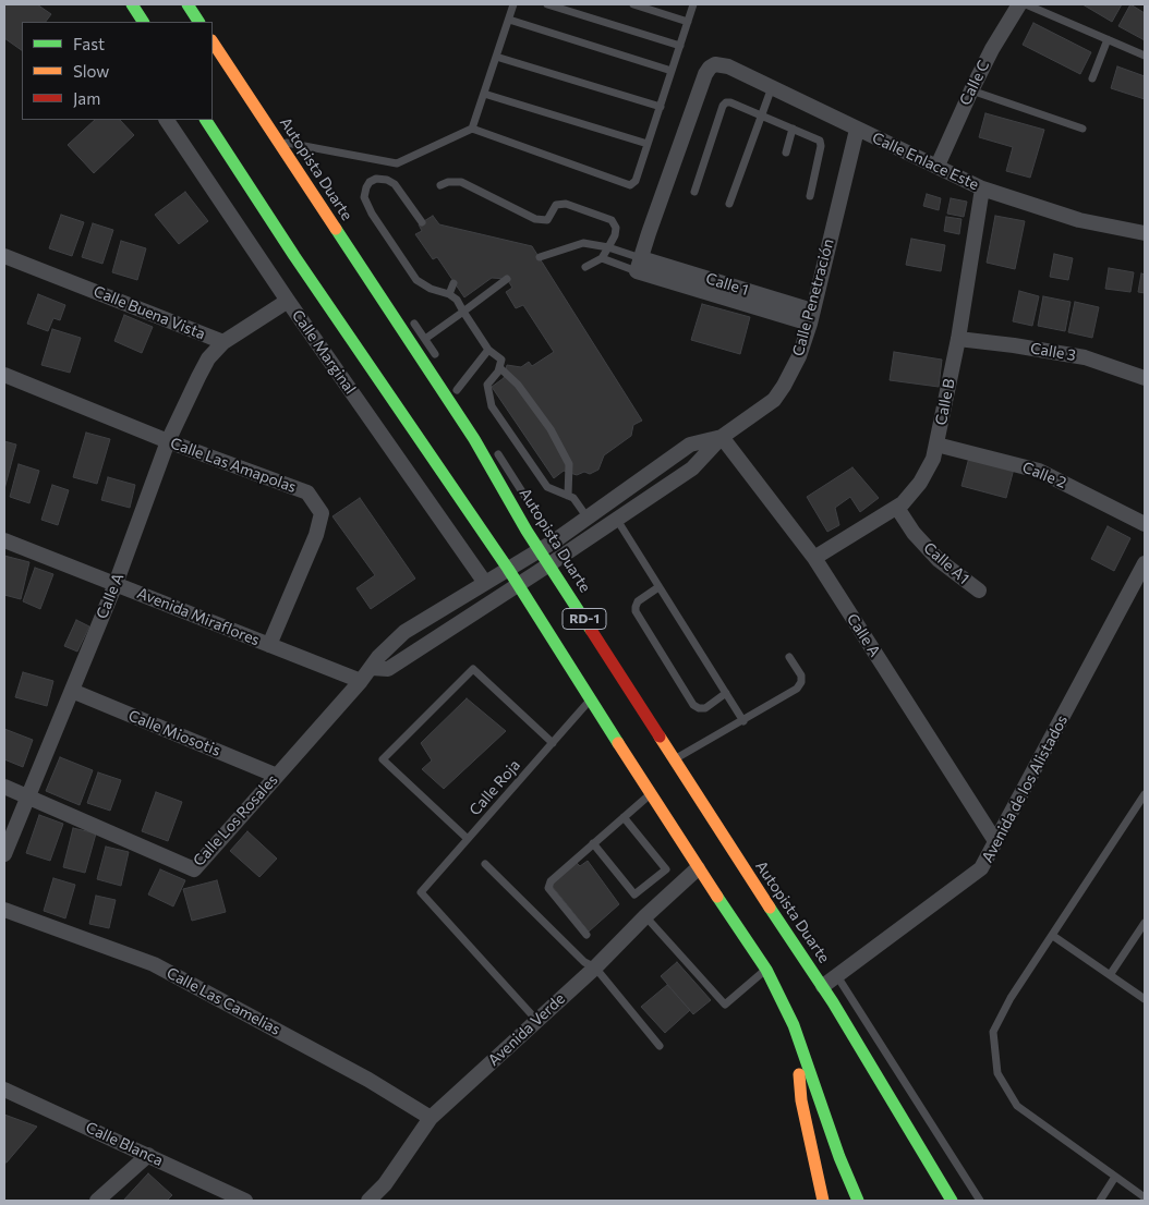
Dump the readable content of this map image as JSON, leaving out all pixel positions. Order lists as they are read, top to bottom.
{
  "streets": {
    "highway": ["Autopista Duarte", "RD-1"],
    "street": [
      "Calle C",
      "Calle Enlace Este",
      "Calle 1",
      "Calle Penetración",
      "Calle Buena Vista",
      "Calle Marginal",
      "Calle 3",
      "Calle B",
      "Calle Las Amapolas",
      "Calle 2",
      "Calle A1",
      "Calle A",
      "Avenida Miraflores",
      "Calle Miosotis",
      "Avenida de los Alistados",
      "Calle Los Rosales",
      "Calle Las Camelias",
      "Avenida Verde",
      "Calle Blanca"
    ],
    "lane": ["Calle Roja"]
  },
  "crossings": [
    ["Calle C", "Calle Enlace Este"],
    ["Calle Enlace Este", "Calle 1"],
    ["Calle Enlace Este", "Calle Penetración"],
    ["Calle Enlace Este", "Calle B"],
    ["Autopista Duarte", "Calle Penetración"],
    ["Autopista Duarte", "Avenida de los Alistados"],
    ["Calle 1", "Calle Penetración"],
    ["Calle Penetración", "Calle A"],
    ["Calle Penetración", "RD-1"],
    ["Calle Penetración", "Calle Los Rosales"],
    ["Calle Buena Vista", "Calle Marginal"],
    ["Calle Buena Vista", "Calle A"],
    ["Calle Marginal", "Calle Los Rosales"],
    ["Calle 3", "Calle B"],
    ["Calle B", "Calle 2"],
    ["Calle B", "Calle A1"],
    ["Calle B", "Calle A"],
    ["Calle Las Amapolas", "Calle A"],
    ["Calle Las Amapolas", "Avenida Miraflores"],
    ["Calle A", "Avenida Miraflores"],
    ["Calle A", "Calle Miosotis"],
    ["Calle A", "Avenida de los Alistados"],
    ["Calle A", "Calle Los Rosales"],
    ["Avenida Miraflores", "Calle Los Rosales"],
    ["RD-1", "Calle Roja"],
    ["RD-1", "Calle Los Rosales"],
    ["RD-1", "Avenida Verde"],
    ["Calle Miosotis", "Calle Los Rosales"],
    ["Calle Roja", "Avenida Verde"],
    ["Calle Las Camelias", "Avenida Verde"]
  ],
  "legend": ["Fast", "Slow", "Jam"]
}
